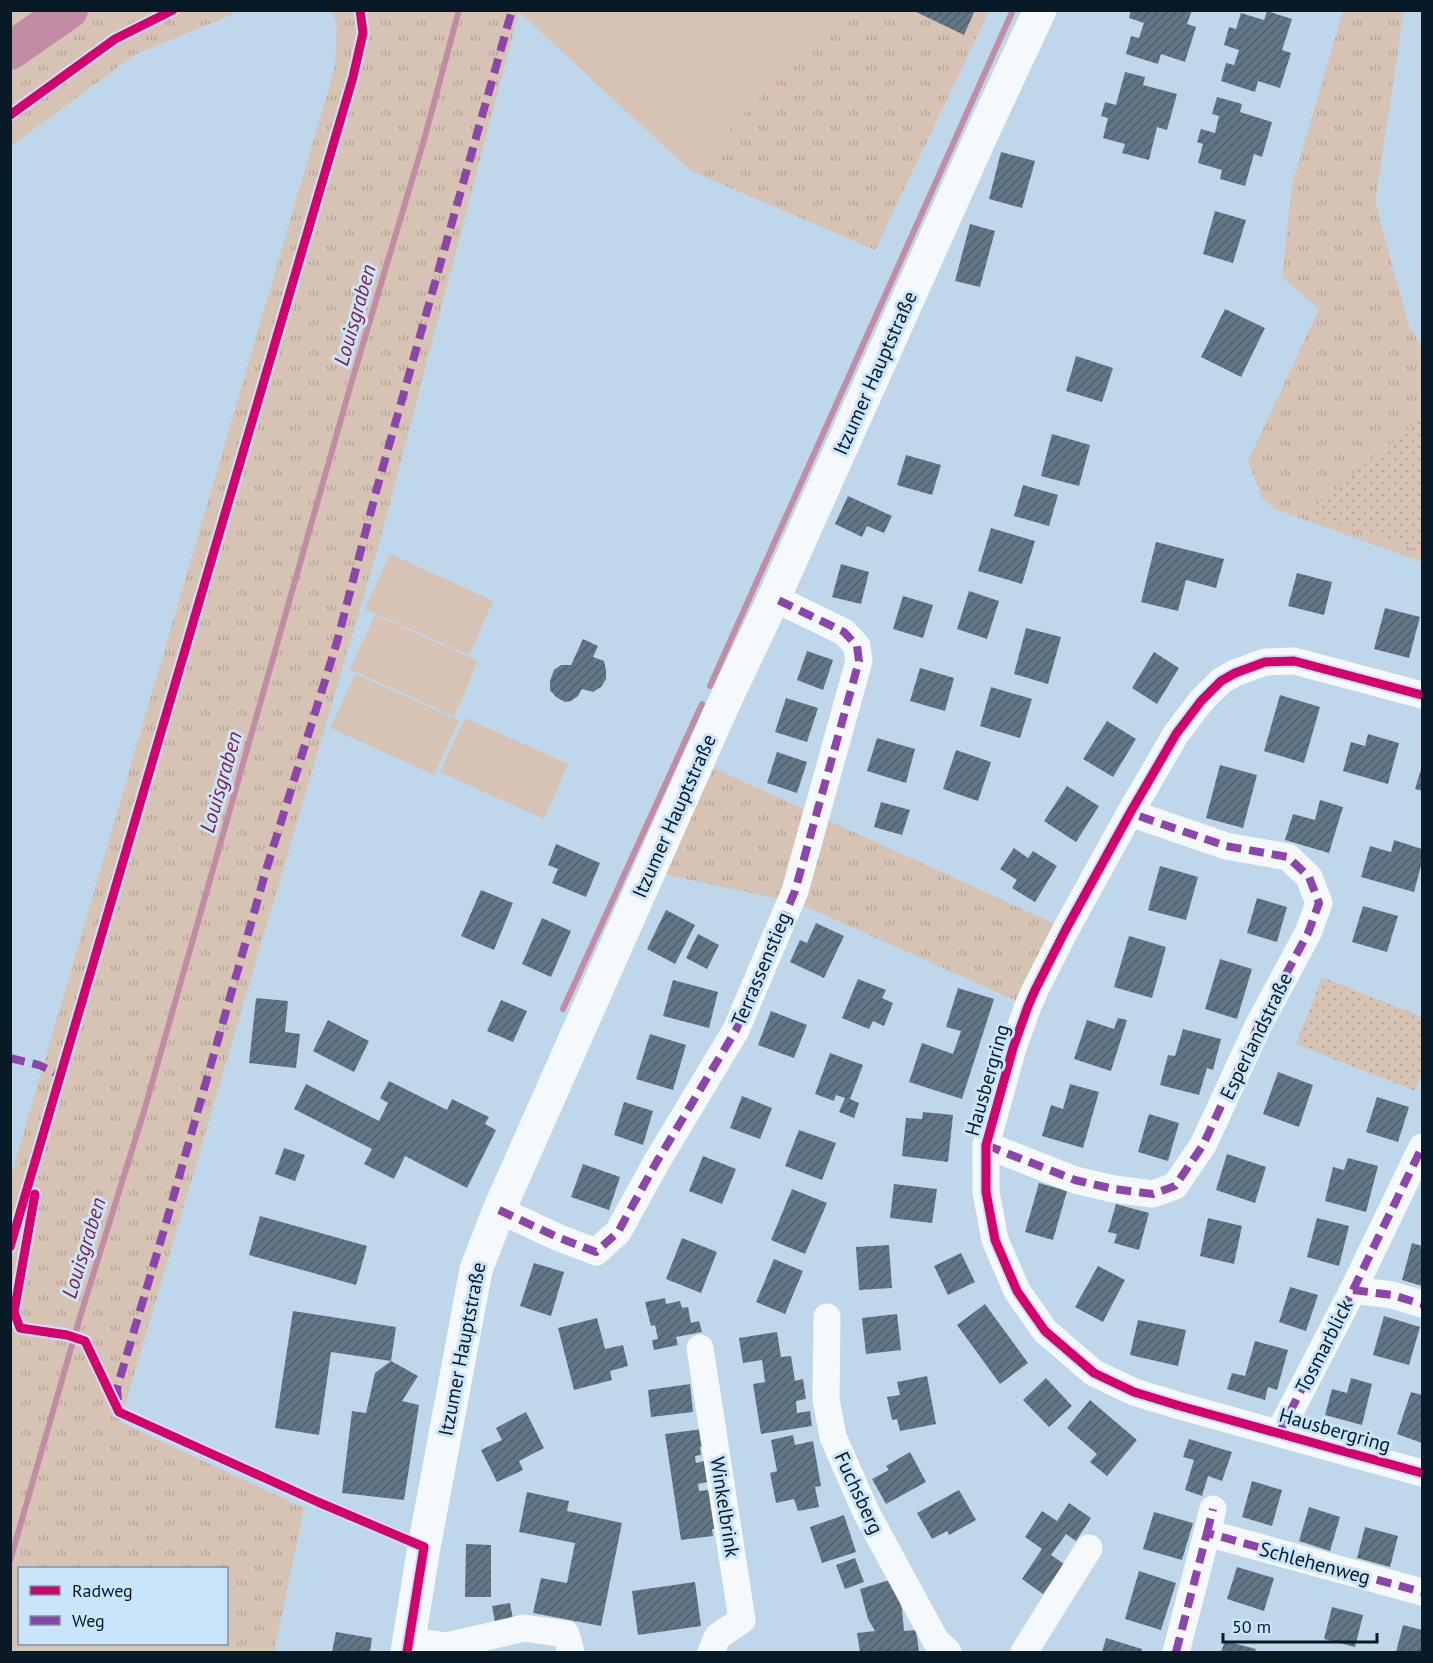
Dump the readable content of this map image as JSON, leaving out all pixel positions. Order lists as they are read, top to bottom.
{
  "streets": {
    "main road": ["Itzumer Hauptstraße"],
    "street": [
      "Terrassenstieg",
      "Esperlandstraße",
      "Hausbergring",
      "Tosmarblick",
      "Fuchsberg",
      "Winkelbrink",
      "Schlehenweg"
    ]
  },
  "crossings": [
    ["Itzumer Hauptstraße", "Terrassenstieg"],
    ["Esperlandstraße", "Hausbergring"],
    ["Hausbergring", "Tosmarblick"]
  ],
  "water": ["Louisgraben"],
  "legend": ["Radweg", "Weg"],
  "scale_bar": "50 m"
}
